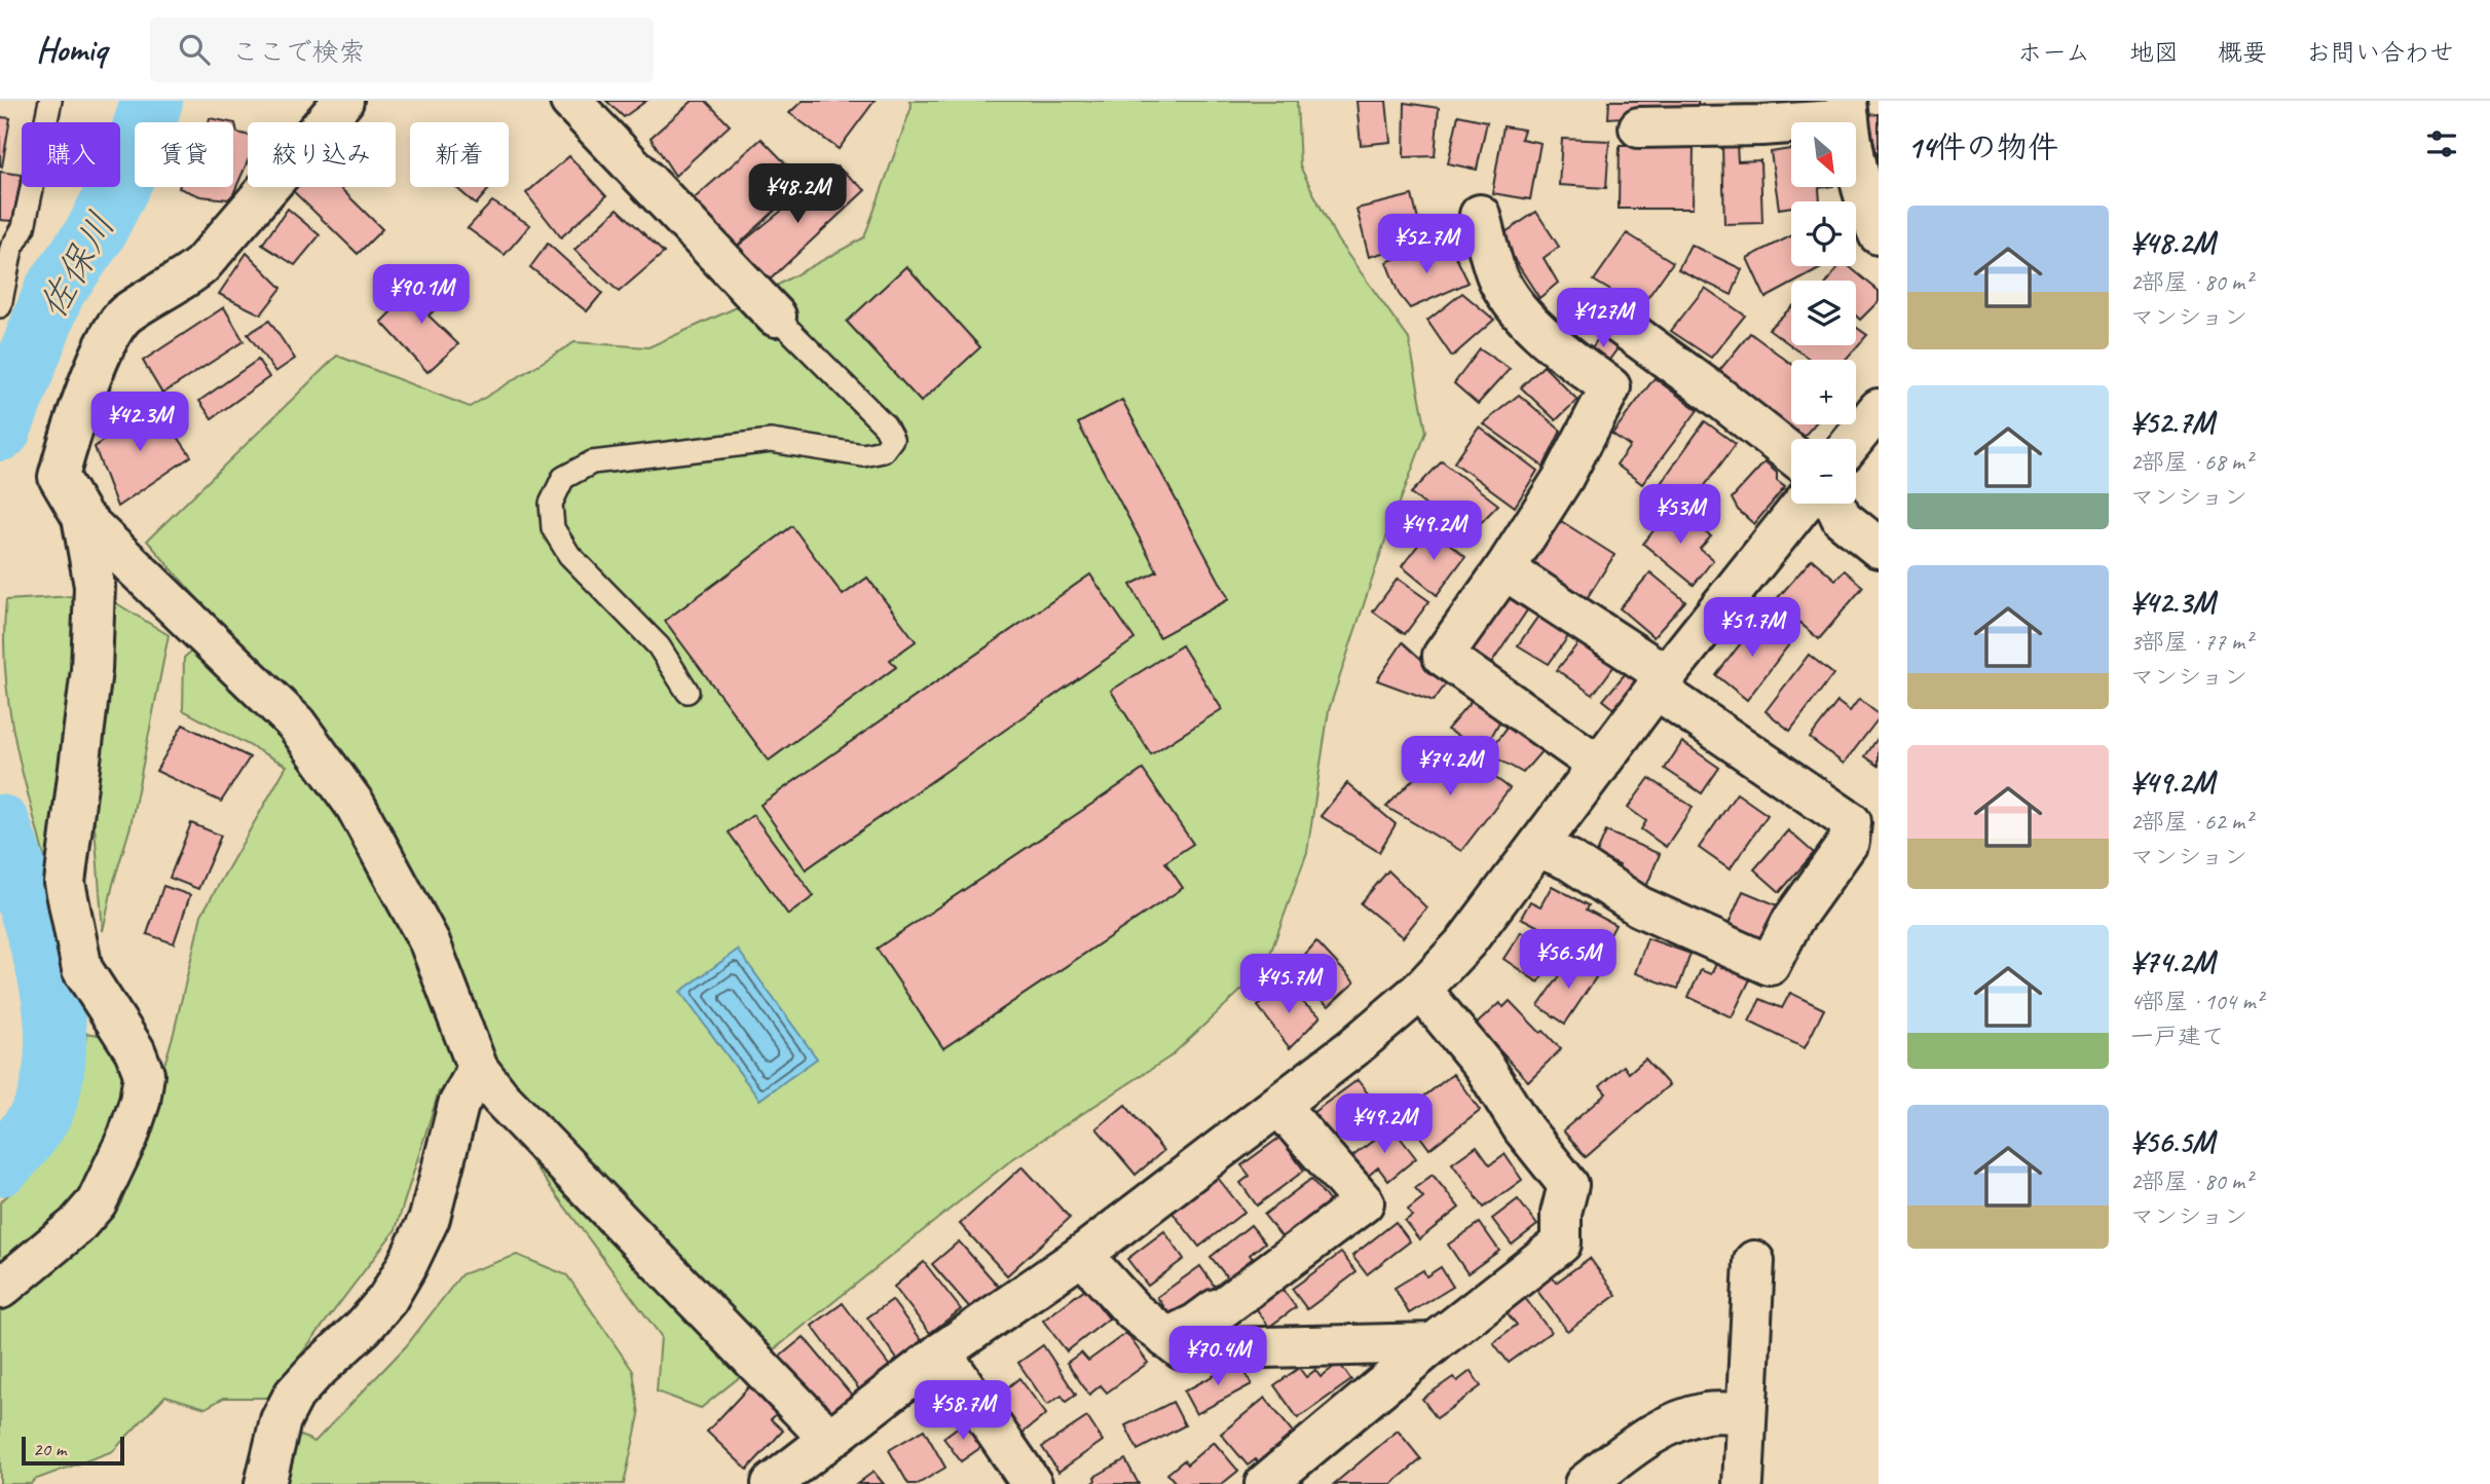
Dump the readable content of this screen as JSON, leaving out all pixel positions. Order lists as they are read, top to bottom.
{
  "water": ["佐保川"],
  "scale_bar": "20 m",
  "north": "bottom right",
  "page": {
    "header": "Homiq",
    "search": "ここで検索",
    "nav": [
      "ホーム",
      "地図",
      "概要",
      "お問い合わせ"
    ],
    "heading": "14件の物件",
    "map_buttons": ["+", "−"],
    "chip": [
      "購入",
      "賃貸",
      "絞り込み",
      "新着"
    ],
    "price": [
      "¥48.2M",
      "¥52.7M",
      "¥90.1M",
      "¥127M",
      "¥42.3M",
      "¥53M",
      "¥49.2M",
      "¥51.7M",
      "¥74.2M",
      "¥56.5M",
      "¥45.7M",
      "¥49.2M",
      "¥70.4M",
      "¥58.7M"
    ],
    "list": [
      {
        "name": "¥48.2M",
        "note": "2部屋 · 80 m² · マンション"
      },
      {
        "name": "¥52.7M",
        "note": "2部屋 · 68 m² · マンション"
      },
      {
        "name": "¥42.3M",
        "note": "3部屋 · 77 m² · マンション"
      },
      {
        "name": "¥49.2M",
        "note": "2部屋 · 62 m² · マンション"
      },
      {
        "name": "¥74.2M",
        "note": "4部屋 · 104 m² · 一戸建て"
      },
      {
        "name": "¥56.5M",
        "note": "2部屋 · 80 m² · マンション"
      }
    ],
    "scale": "20 m"
  }
}
